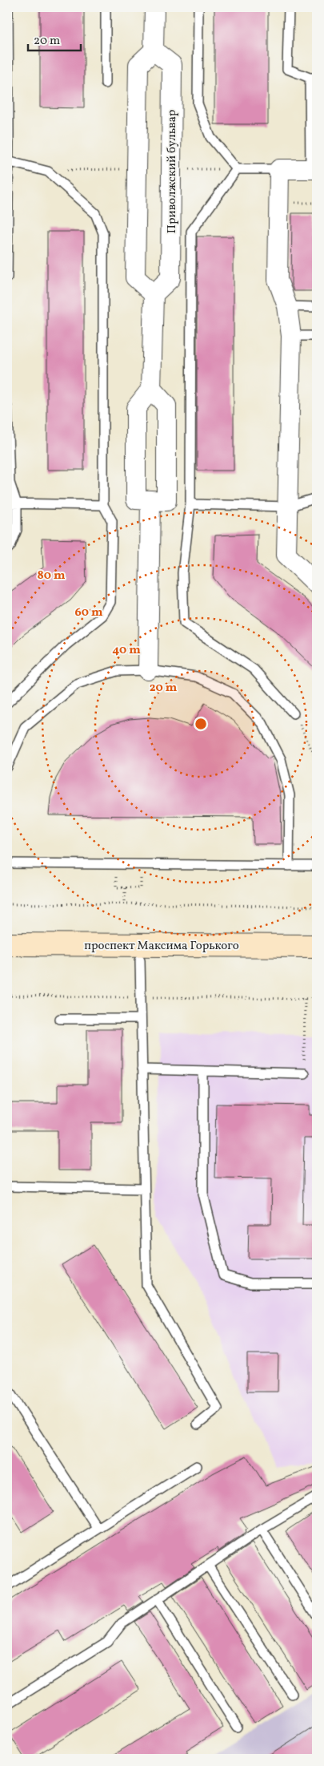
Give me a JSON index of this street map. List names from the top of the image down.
{
  "streets": {
    "main road": ["проспект Максима Горького"],
    "street": ["Приволжский бульвар"]
  },
  "scale_bar": "20 m",
  "rings": [
    "80 m",
    "60 m",
    "40 m",
    "20 m"
  ]
}
